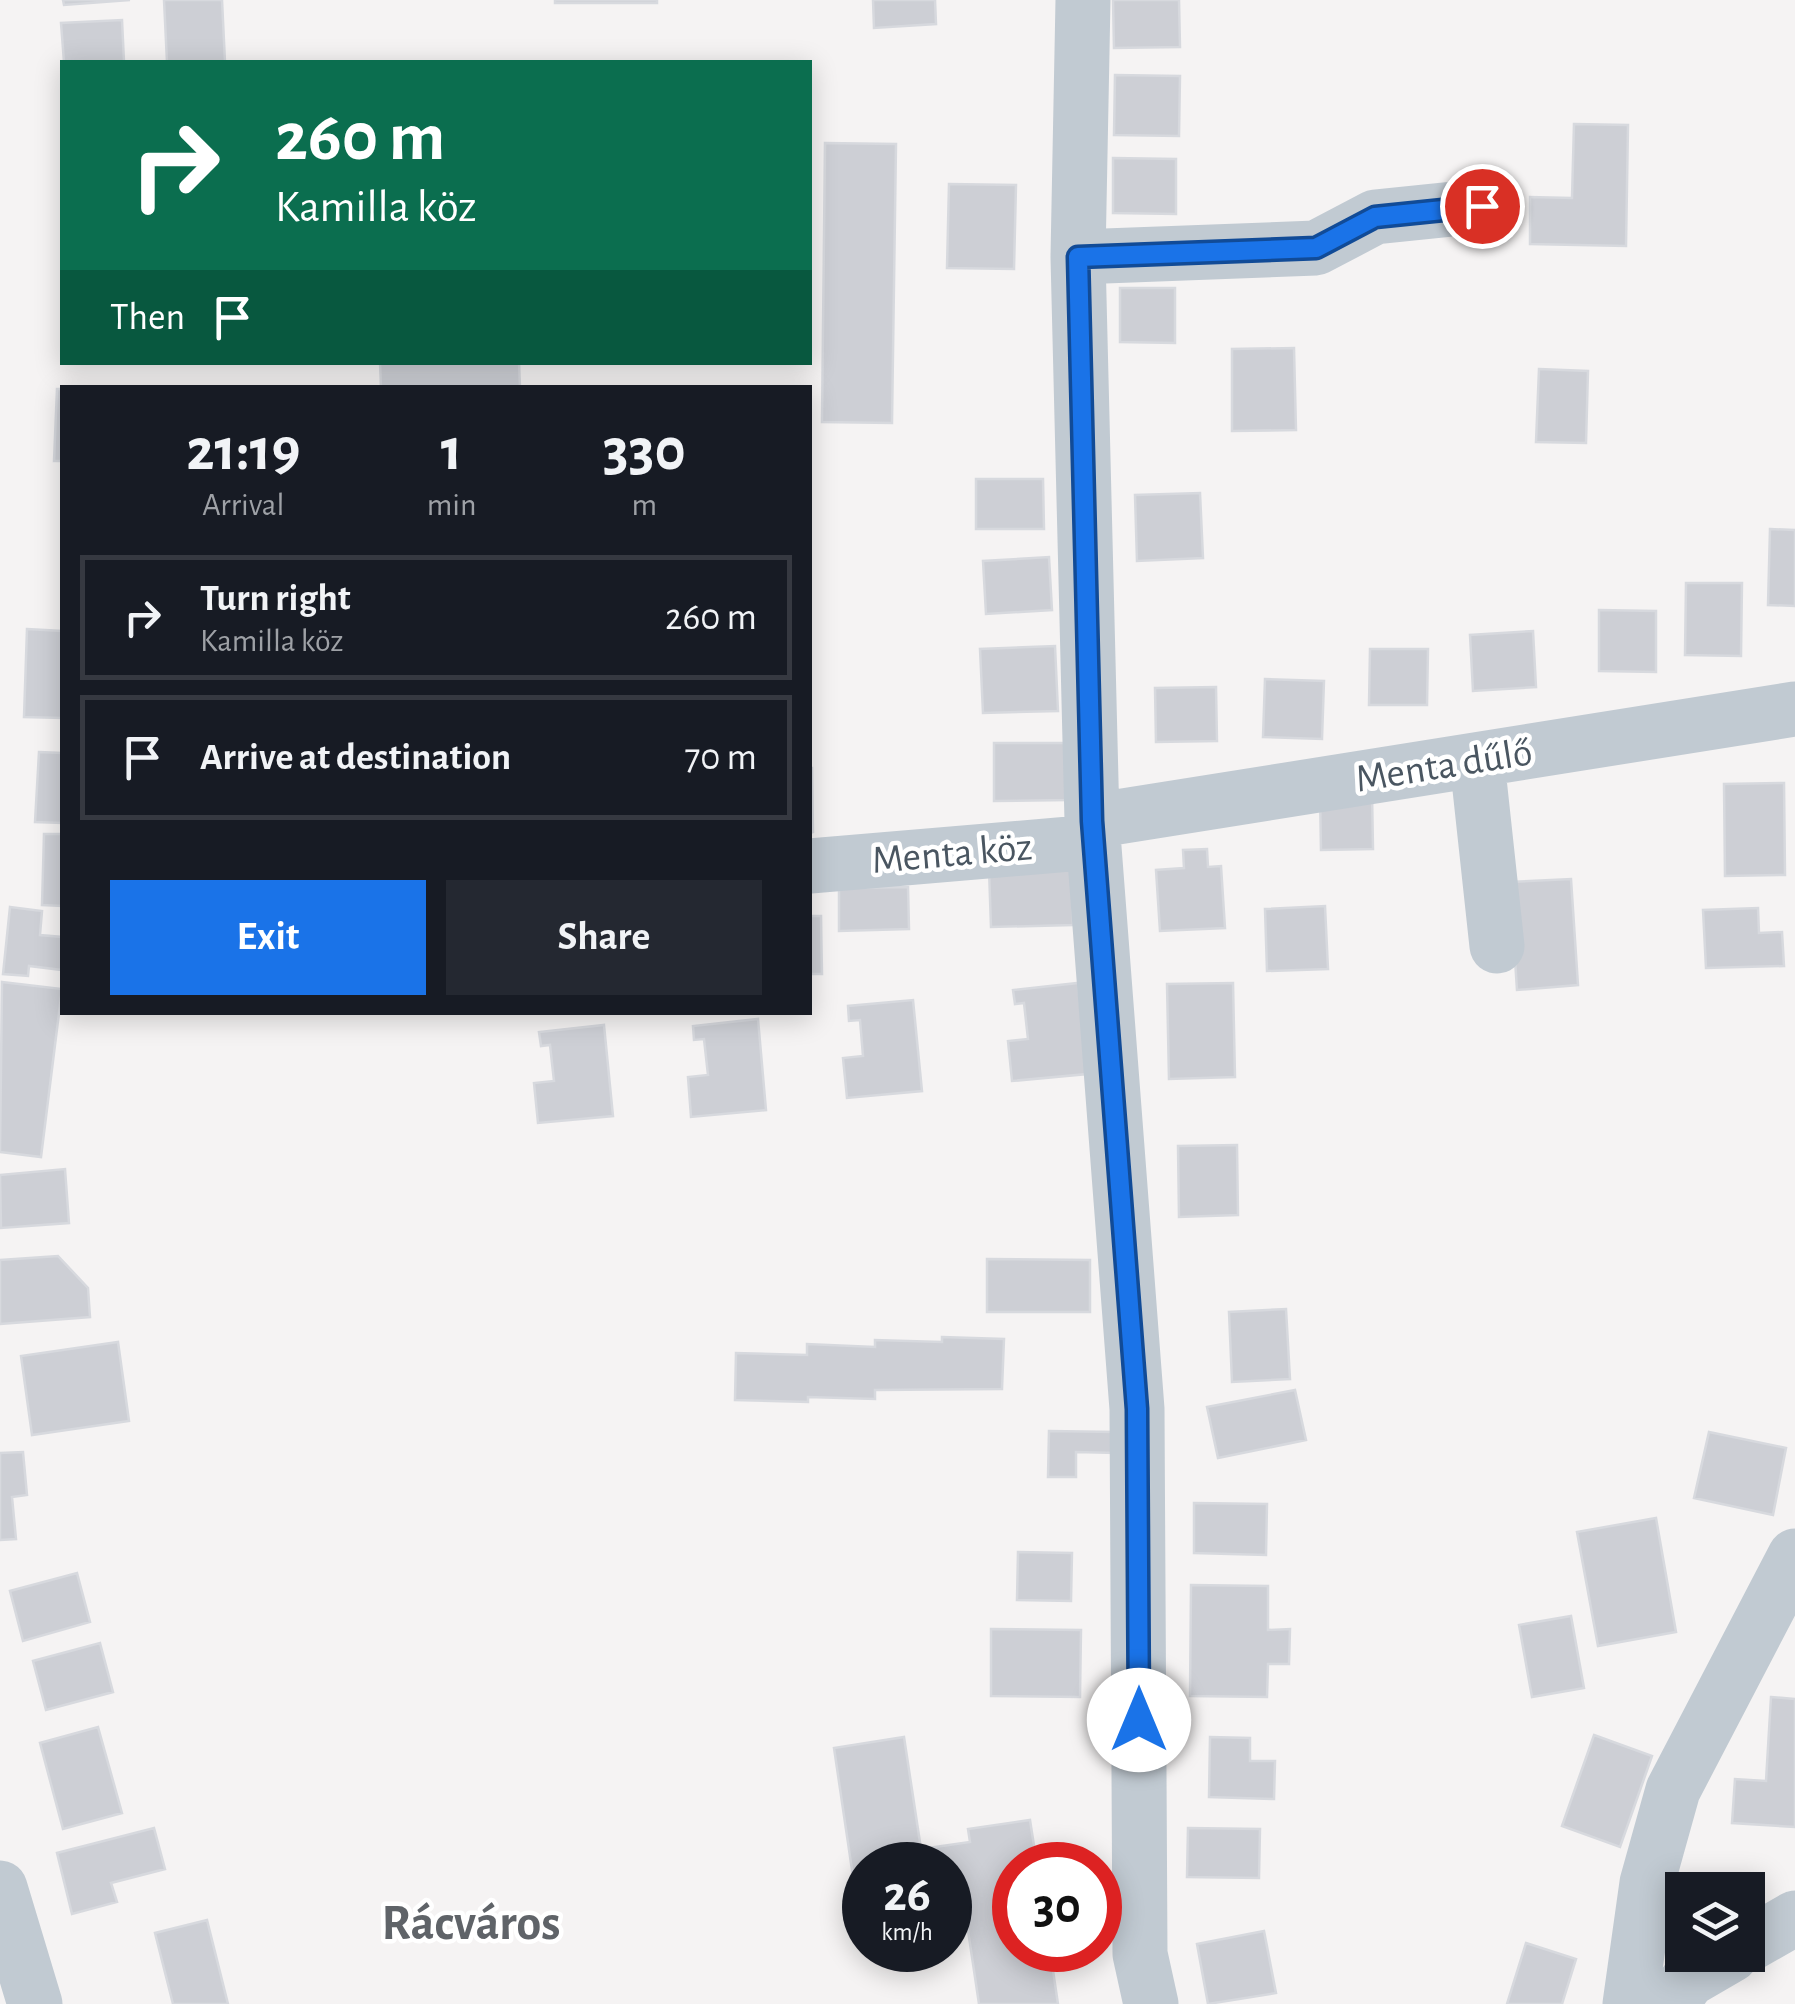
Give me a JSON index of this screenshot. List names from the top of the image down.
{
  "streets": {
    "street": ["Menta dűlő", "Menta köz"]
  },
  "crossings": [
    ["Menta dűlő", "Menta köz"]
  ],
  "districts": ["Rácváros"],
  "page": {
    "turn": ["260 m", "Kamilla köz"],
    "then": "Then",
    "eta": [
      "21:19",
      "Arrival",
      "1",
      "min",
      "330",
      "m"
    ],
    "list": [
      {
        "name": "Turn right",
        "note": "Kamilla köz",
        "value": "260 m"
      },
      {
        "name": "Arrive at destination",
        "value": "70 m"
      }
    ],
    "buttons": ["Exit", "Share"],
    "speed": "26 km/h",
    "limit": "30"
  }
}
